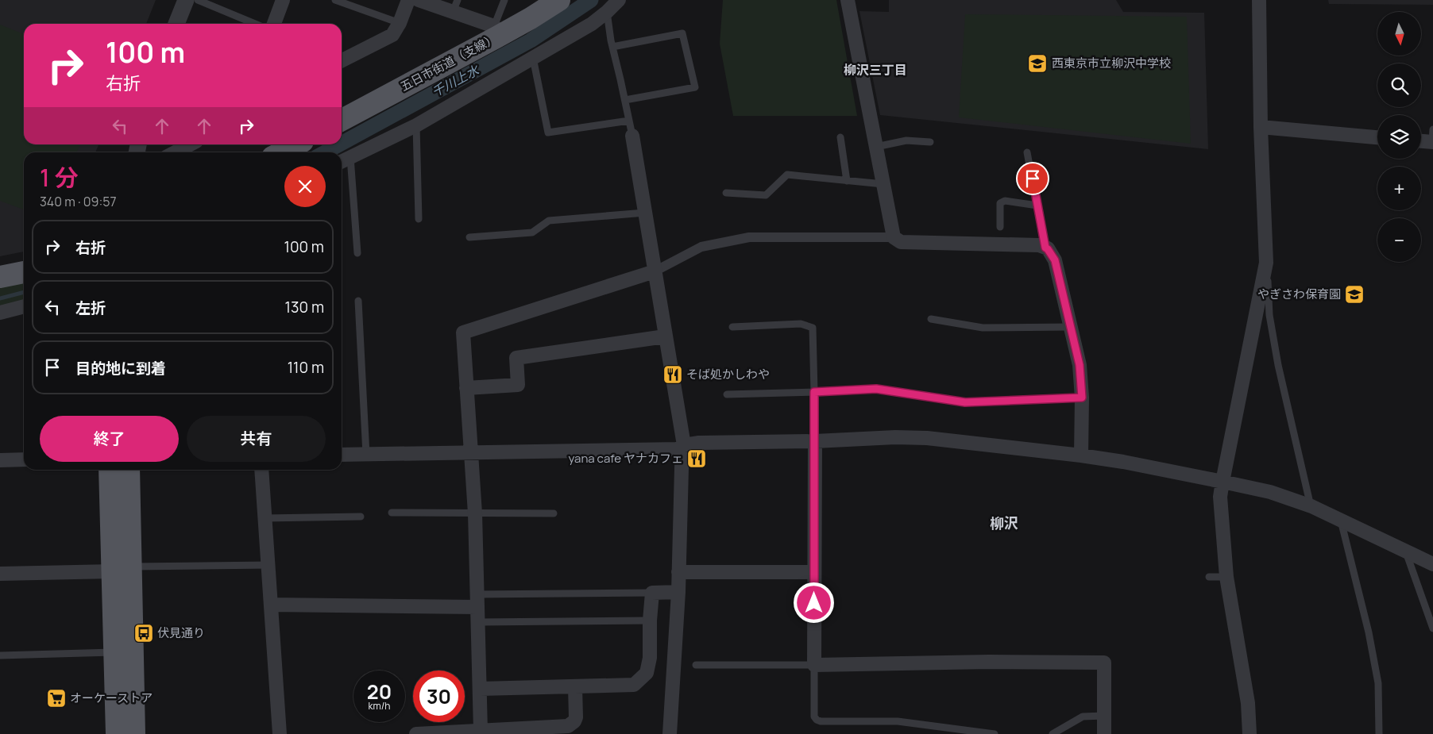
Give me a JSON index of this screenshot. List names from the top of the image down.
{
  "streets": {
    "main road": ["五日市街道（支線）"]
  },
  "districts": ["柳沢三丁目", "柳沢"],
  "water": ["千川上水"],
  "places": {
    "school or university": ["西東京市立柳沢中学校", "やぎさわ保育園"],
    "restaurant": ["そば処かしわや", "yana cafe ヤナカフェ"],
    "bus stop": ["伏見通り"],
    "supermarket": ["オーケーストア"]
  },
  "north": "bottom",
  "page": {
    "map_buttons": ["+", "−"],
    "turn": ["100 m", "右折"],
    "heading": ["1 分", "340 m · 09:57"],
    "list": [
      {
        "name": "右折",
        "value": "100 m"
      },
      {
        "name": "左折",
        "value": "130 m"
      },
      {
        "name": "目的地に到着",
        "value": "110 m"
      }
    ],
    "buttons": ["終了", "共有"],
    "speed": "20 km/h",
    "limit": "30"
  }
}
